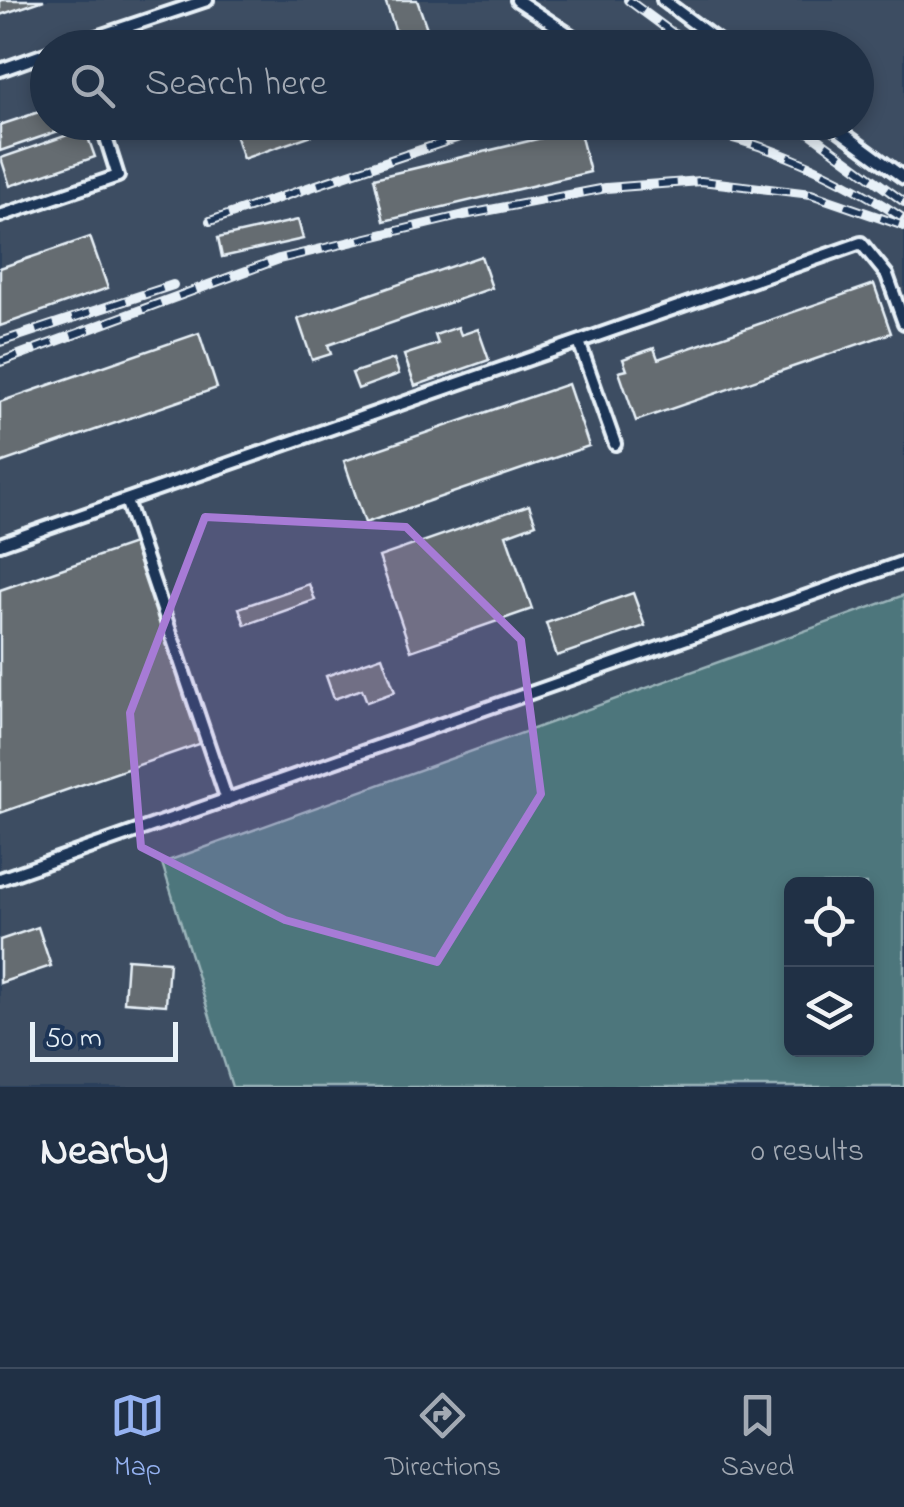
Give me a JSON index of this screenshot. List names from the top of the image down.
{
  "scale_bar": "50 m",
  "page": {
    "search": "Search here",
    "scale": "50 m",
    "heading": ["Nearby", "0 results"],
    "nav": ["Map", "Directions", "Saved"]
  }
}
